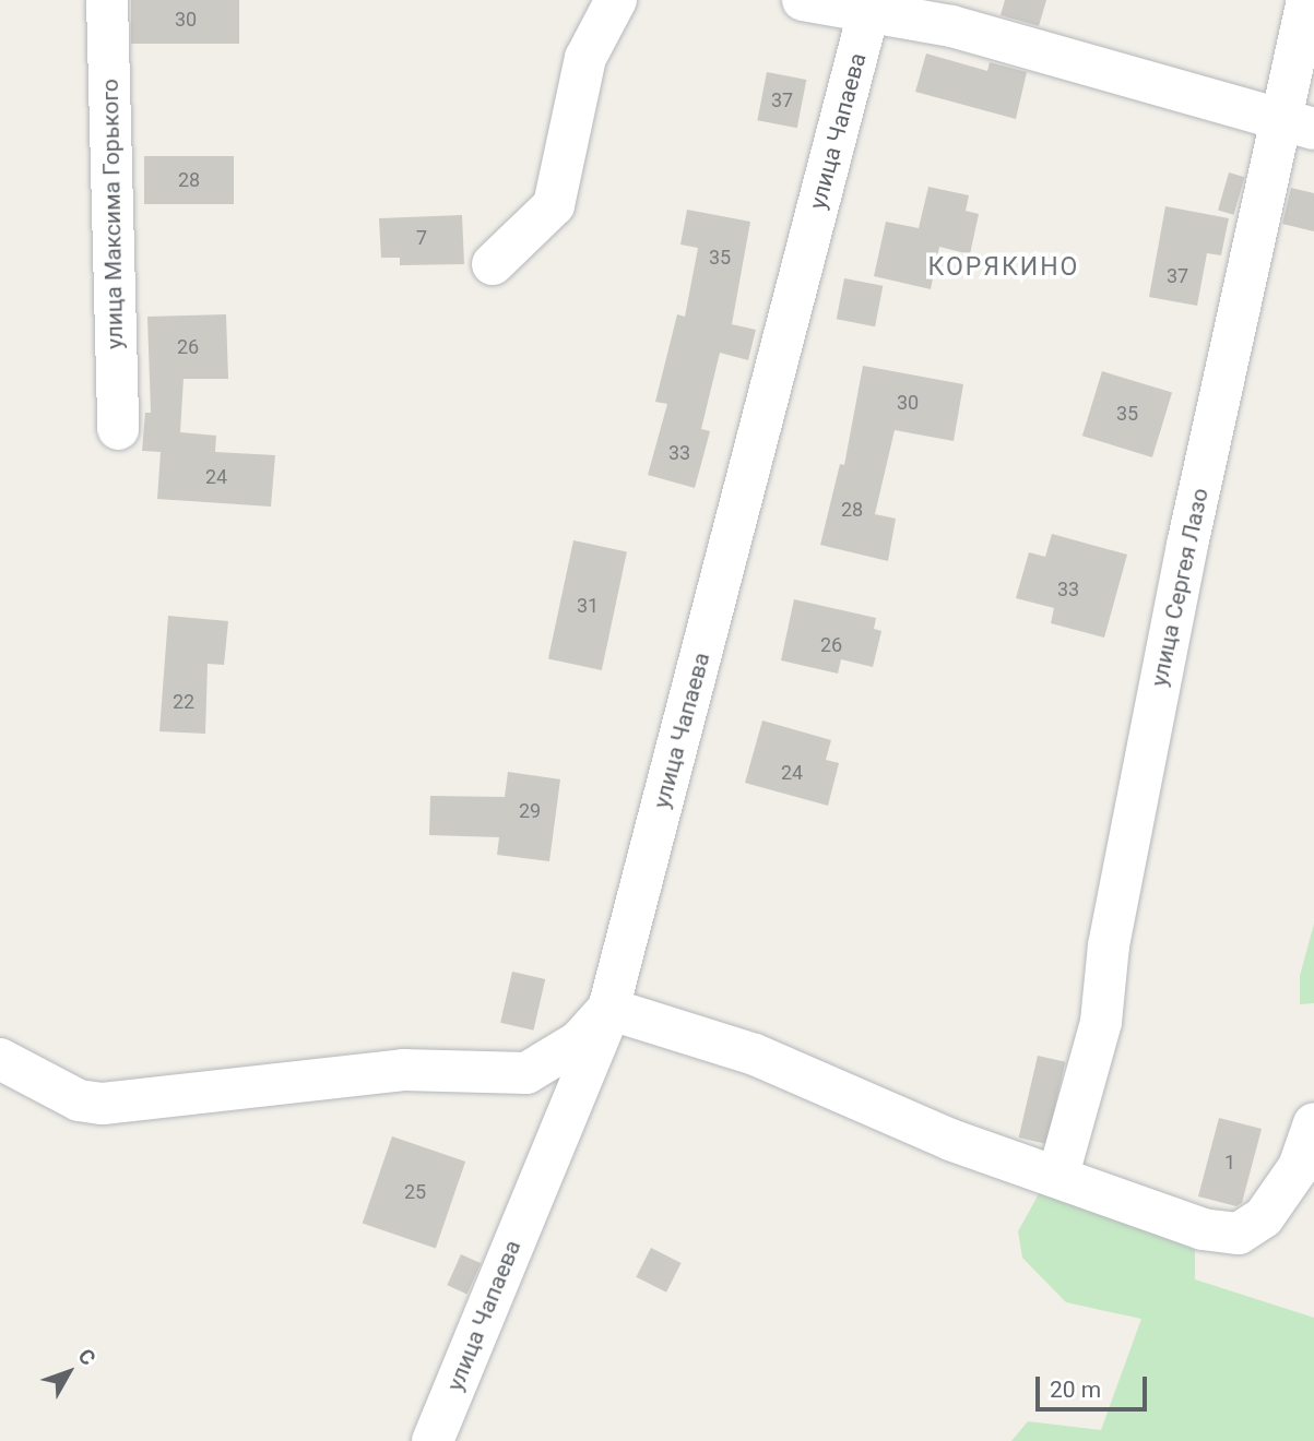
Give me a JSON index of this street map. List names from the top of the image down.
{
  "streets": {
    "street": ["улица Чапаева", "улица Максима Горького", "улица Сергея Лазо"]
  },
  "districts": ["КОРЯКИНО"],
  "house_numbers": [
    "30",
    "37",
    "28",
    "7",
    "35",
    "37",
    "26",
    "30",
    "35",
    "33",
    "24",
    "28",
    "33",
    "31",
    "26",
    "22",
    "24",
    "29",
    "1",
    "25"
  ],
  "scale_bar": "20 m",
  "north": "top right"
}
